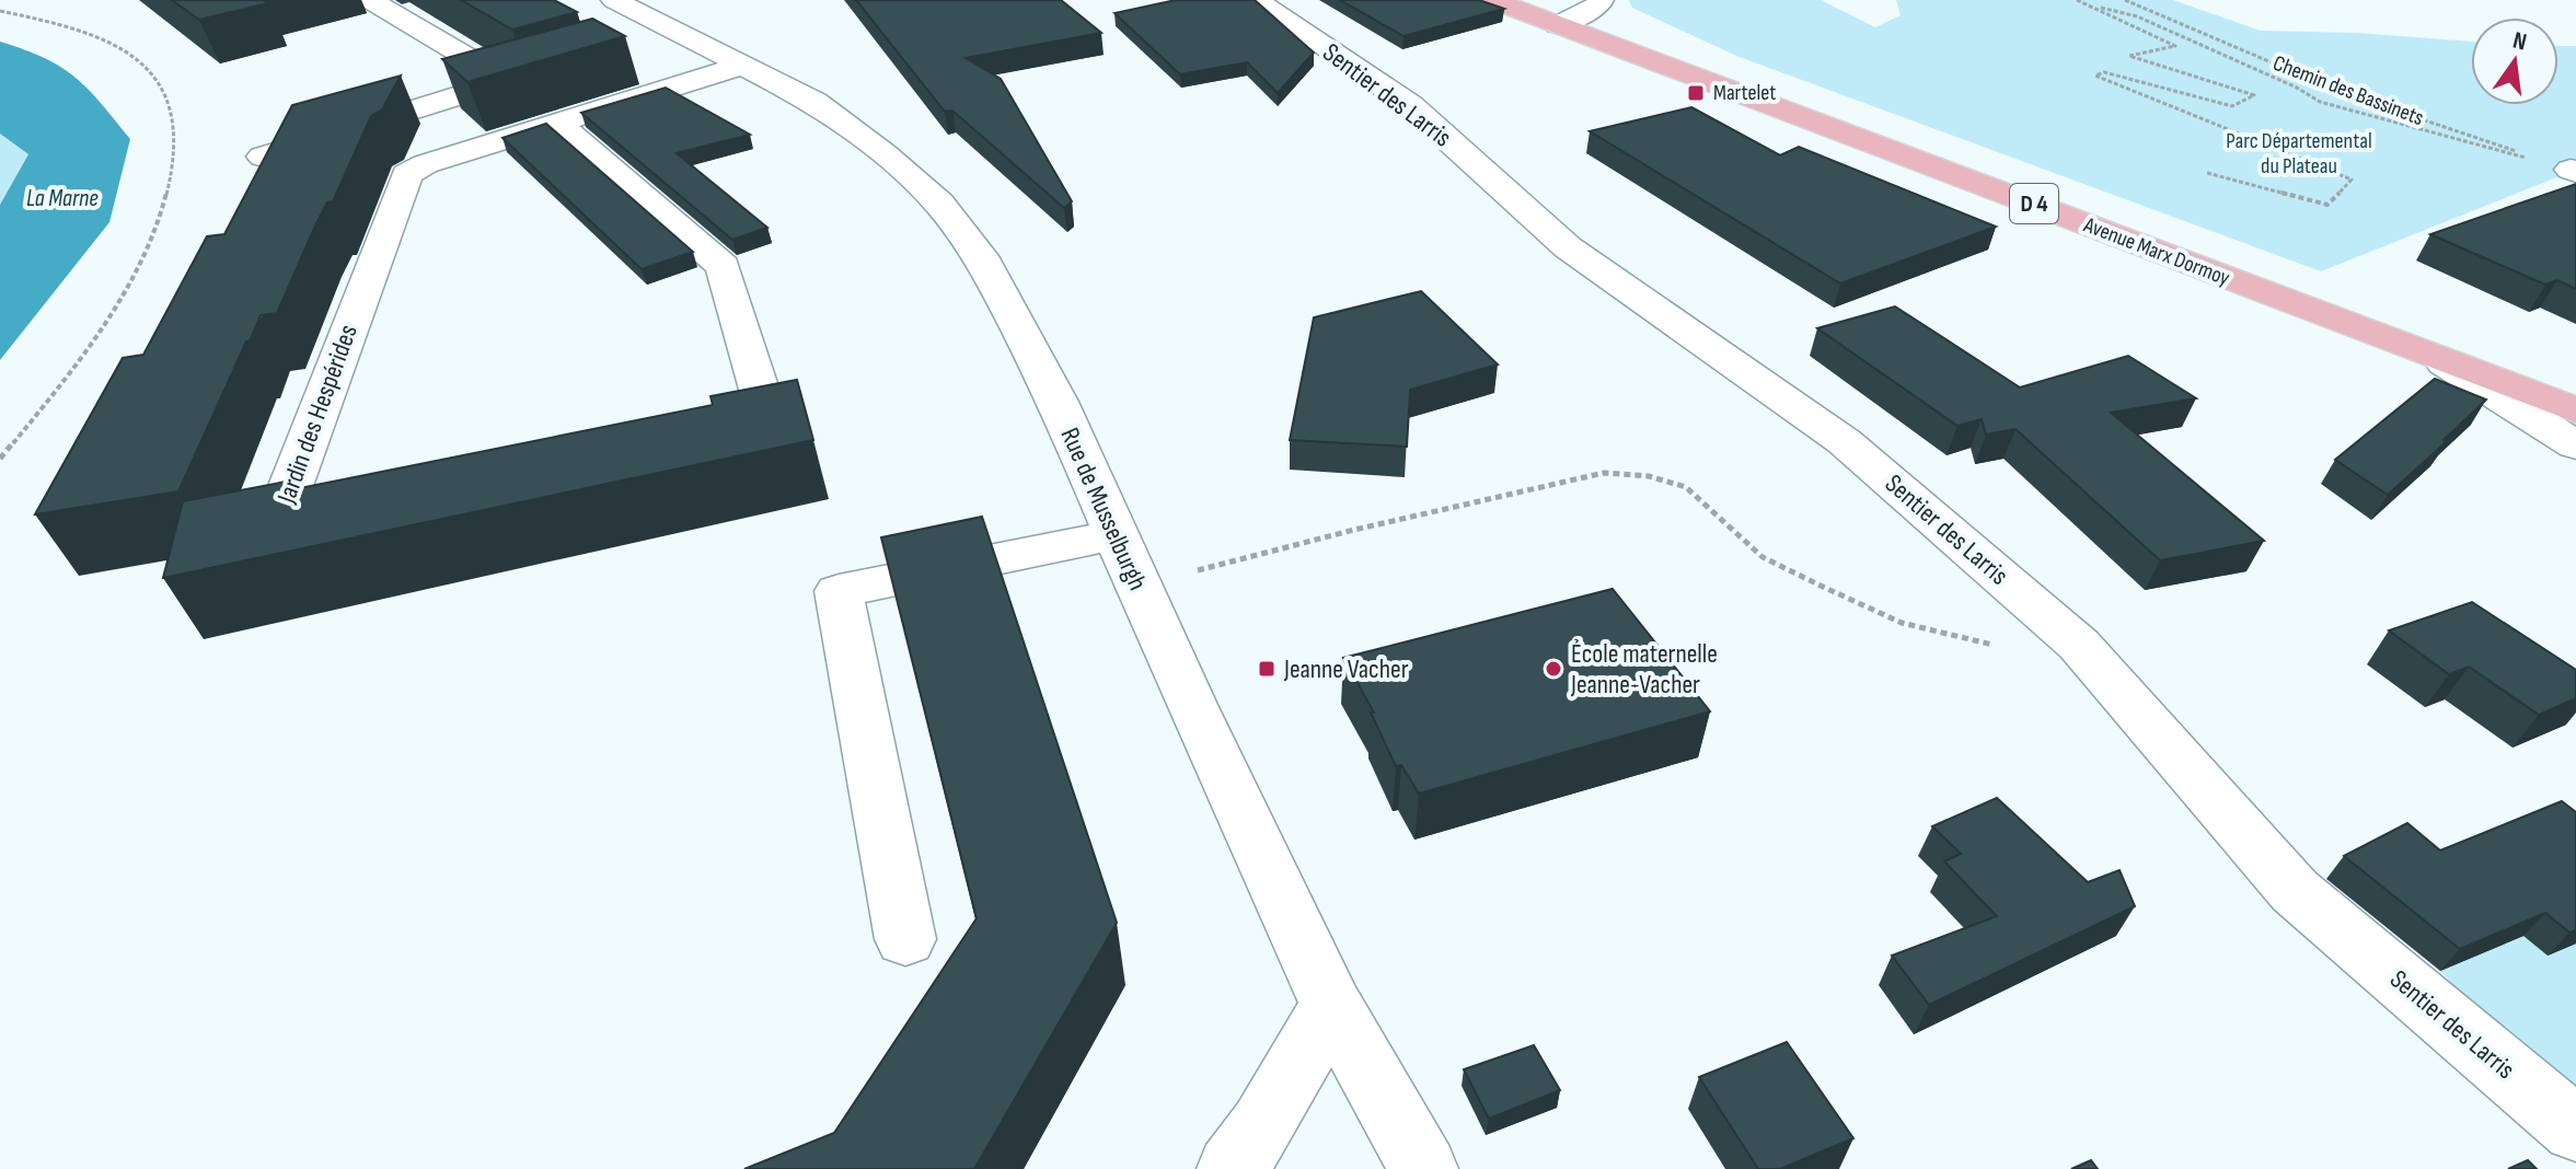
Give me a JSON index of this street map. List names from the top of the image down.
{
  "streets": {
    "main road": ["D 4", "Avenue Marx Dormoy"],
    "street": ["Sentier des Larris", "Jardin des Hespérides", "Rue de Musselburgh"],
    "path": ["Chemin des Bassinets"]
  },
  "crossings": [
    ["Jardin des Hespérides", "Rue de Musselburgh"]
  ],
  "water": ["La Marne"],
  "parks": ["Parc Départemental du Plateau"],
  "places": {
    "transit": ["Martelet", "Jeanne Vacher"],
    "other": ["École maternelle Jeanne-Vacher"]
  },
  "north": "top"
}
